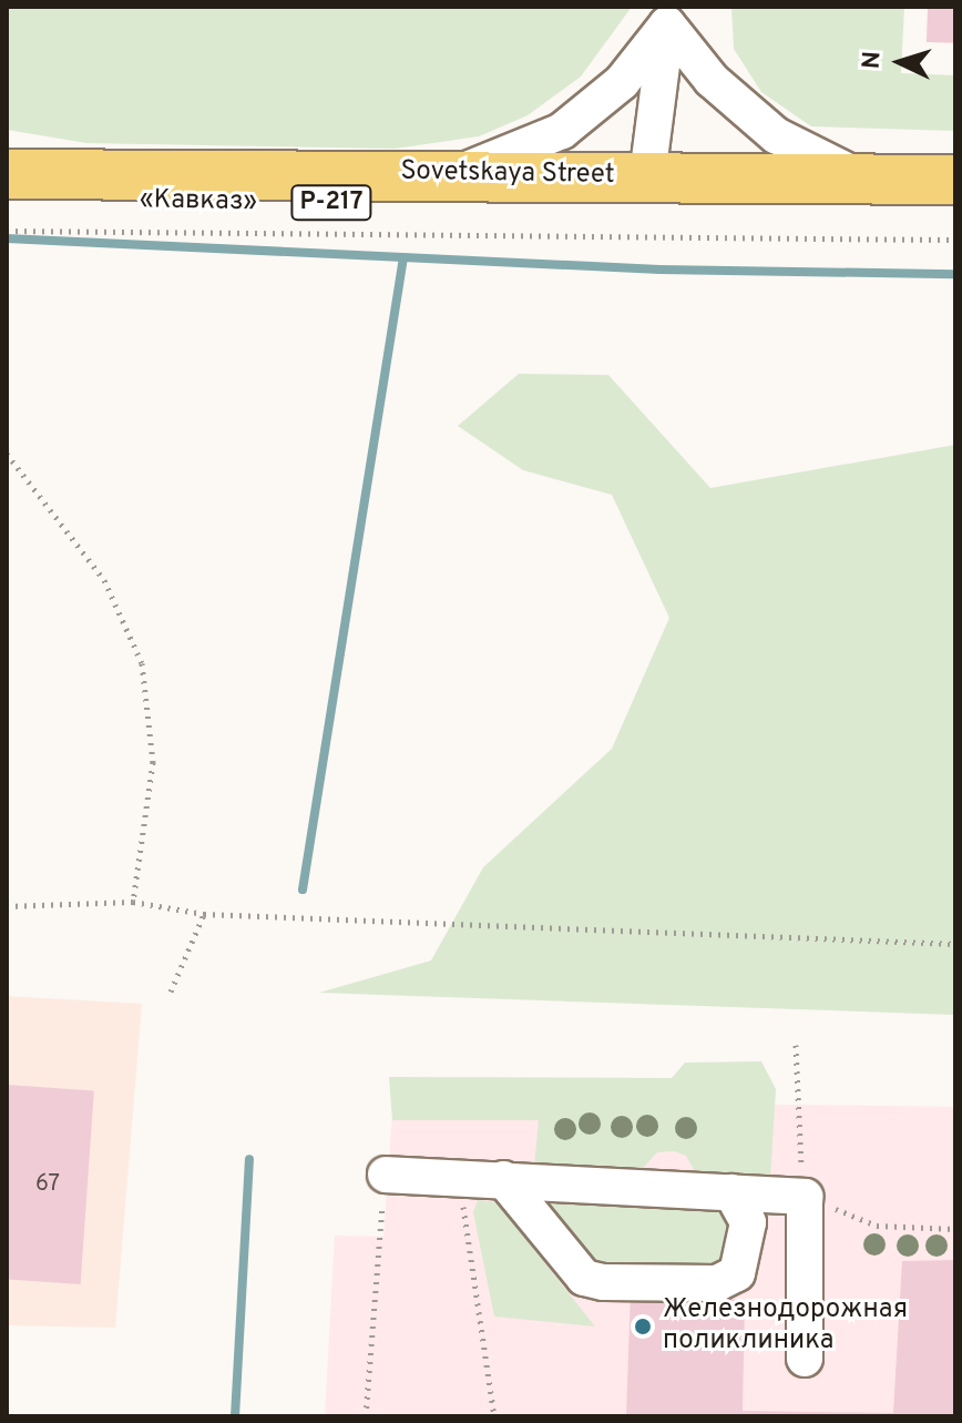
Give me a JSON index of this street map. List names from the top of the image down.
{
  "streets": {
    "highway": ["Sovetskaya Street", "«Кавказ»", "Р-217"]
  },
  "crossings": [
    ["Sovetskaya Street", "«Кавказ»"]
  ],
  "places": ["Железнодорожная поликлиника"],
  "house_numbers": ["67"],
  "north": "left"
}
